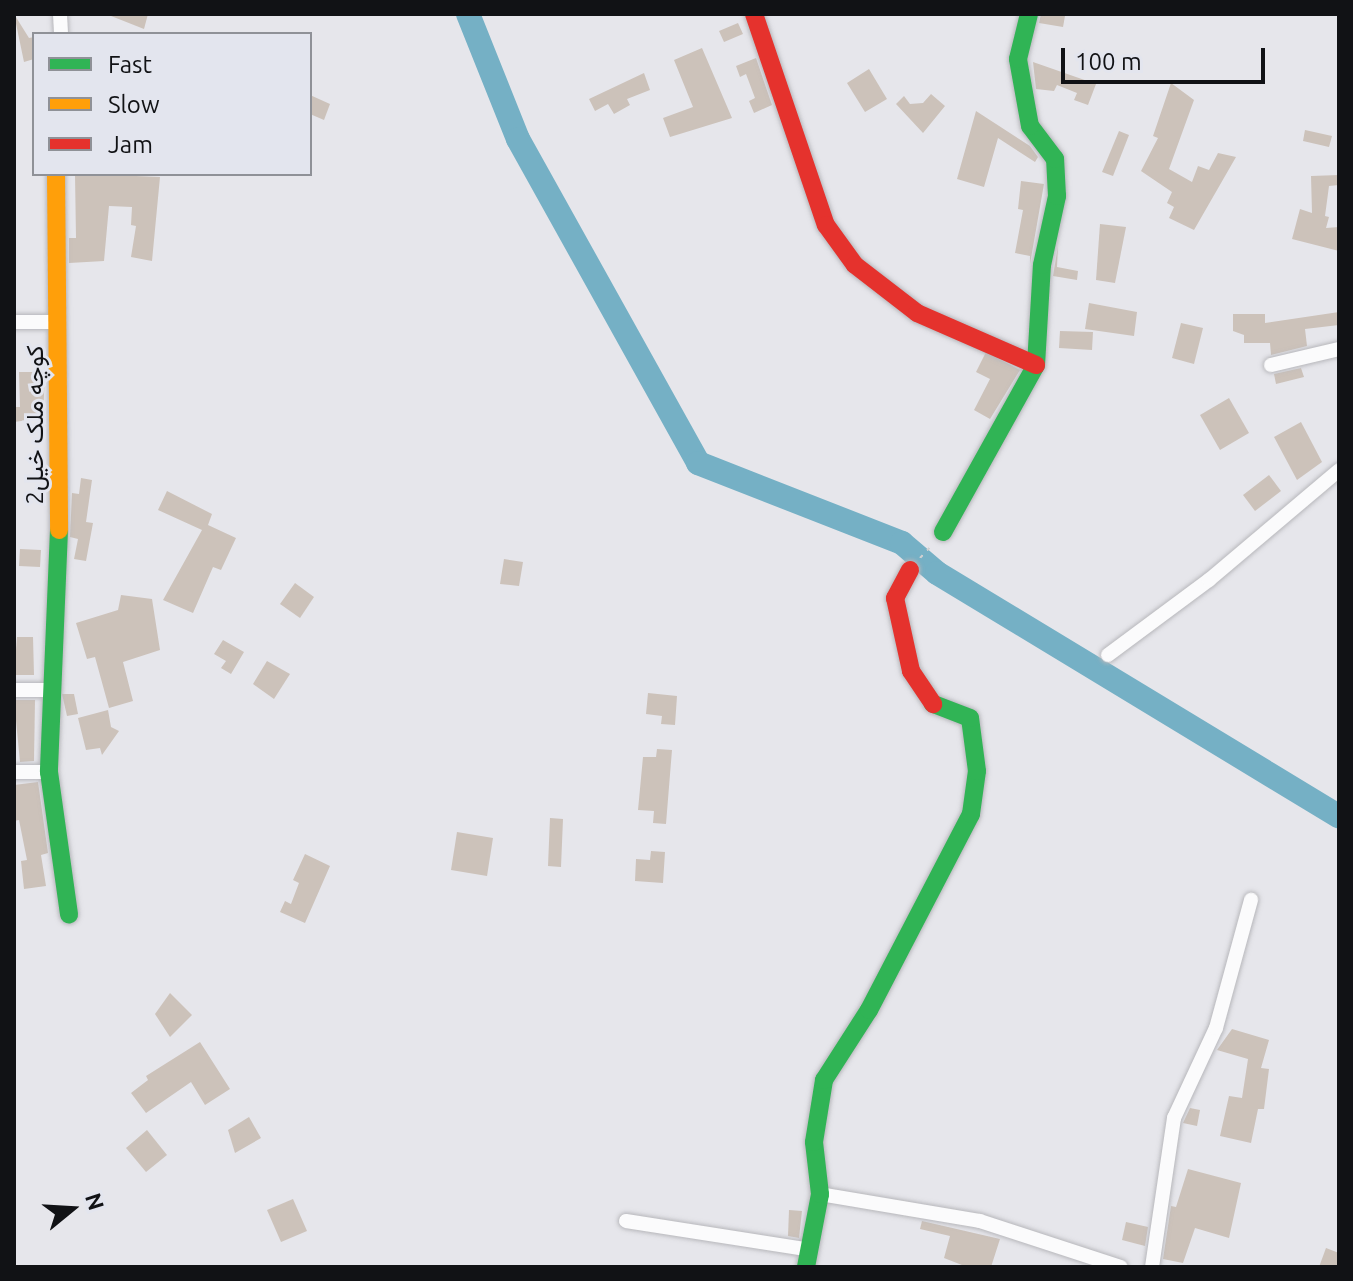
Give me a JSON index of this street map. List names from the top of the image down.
{
  "streets": {
    "street": ["کوچه ملک خیل2"]
  },
  "legend": ["Fast", "Slow", "Jam"],
  "scale_bar": "100 m",
  "north": "right"
}
